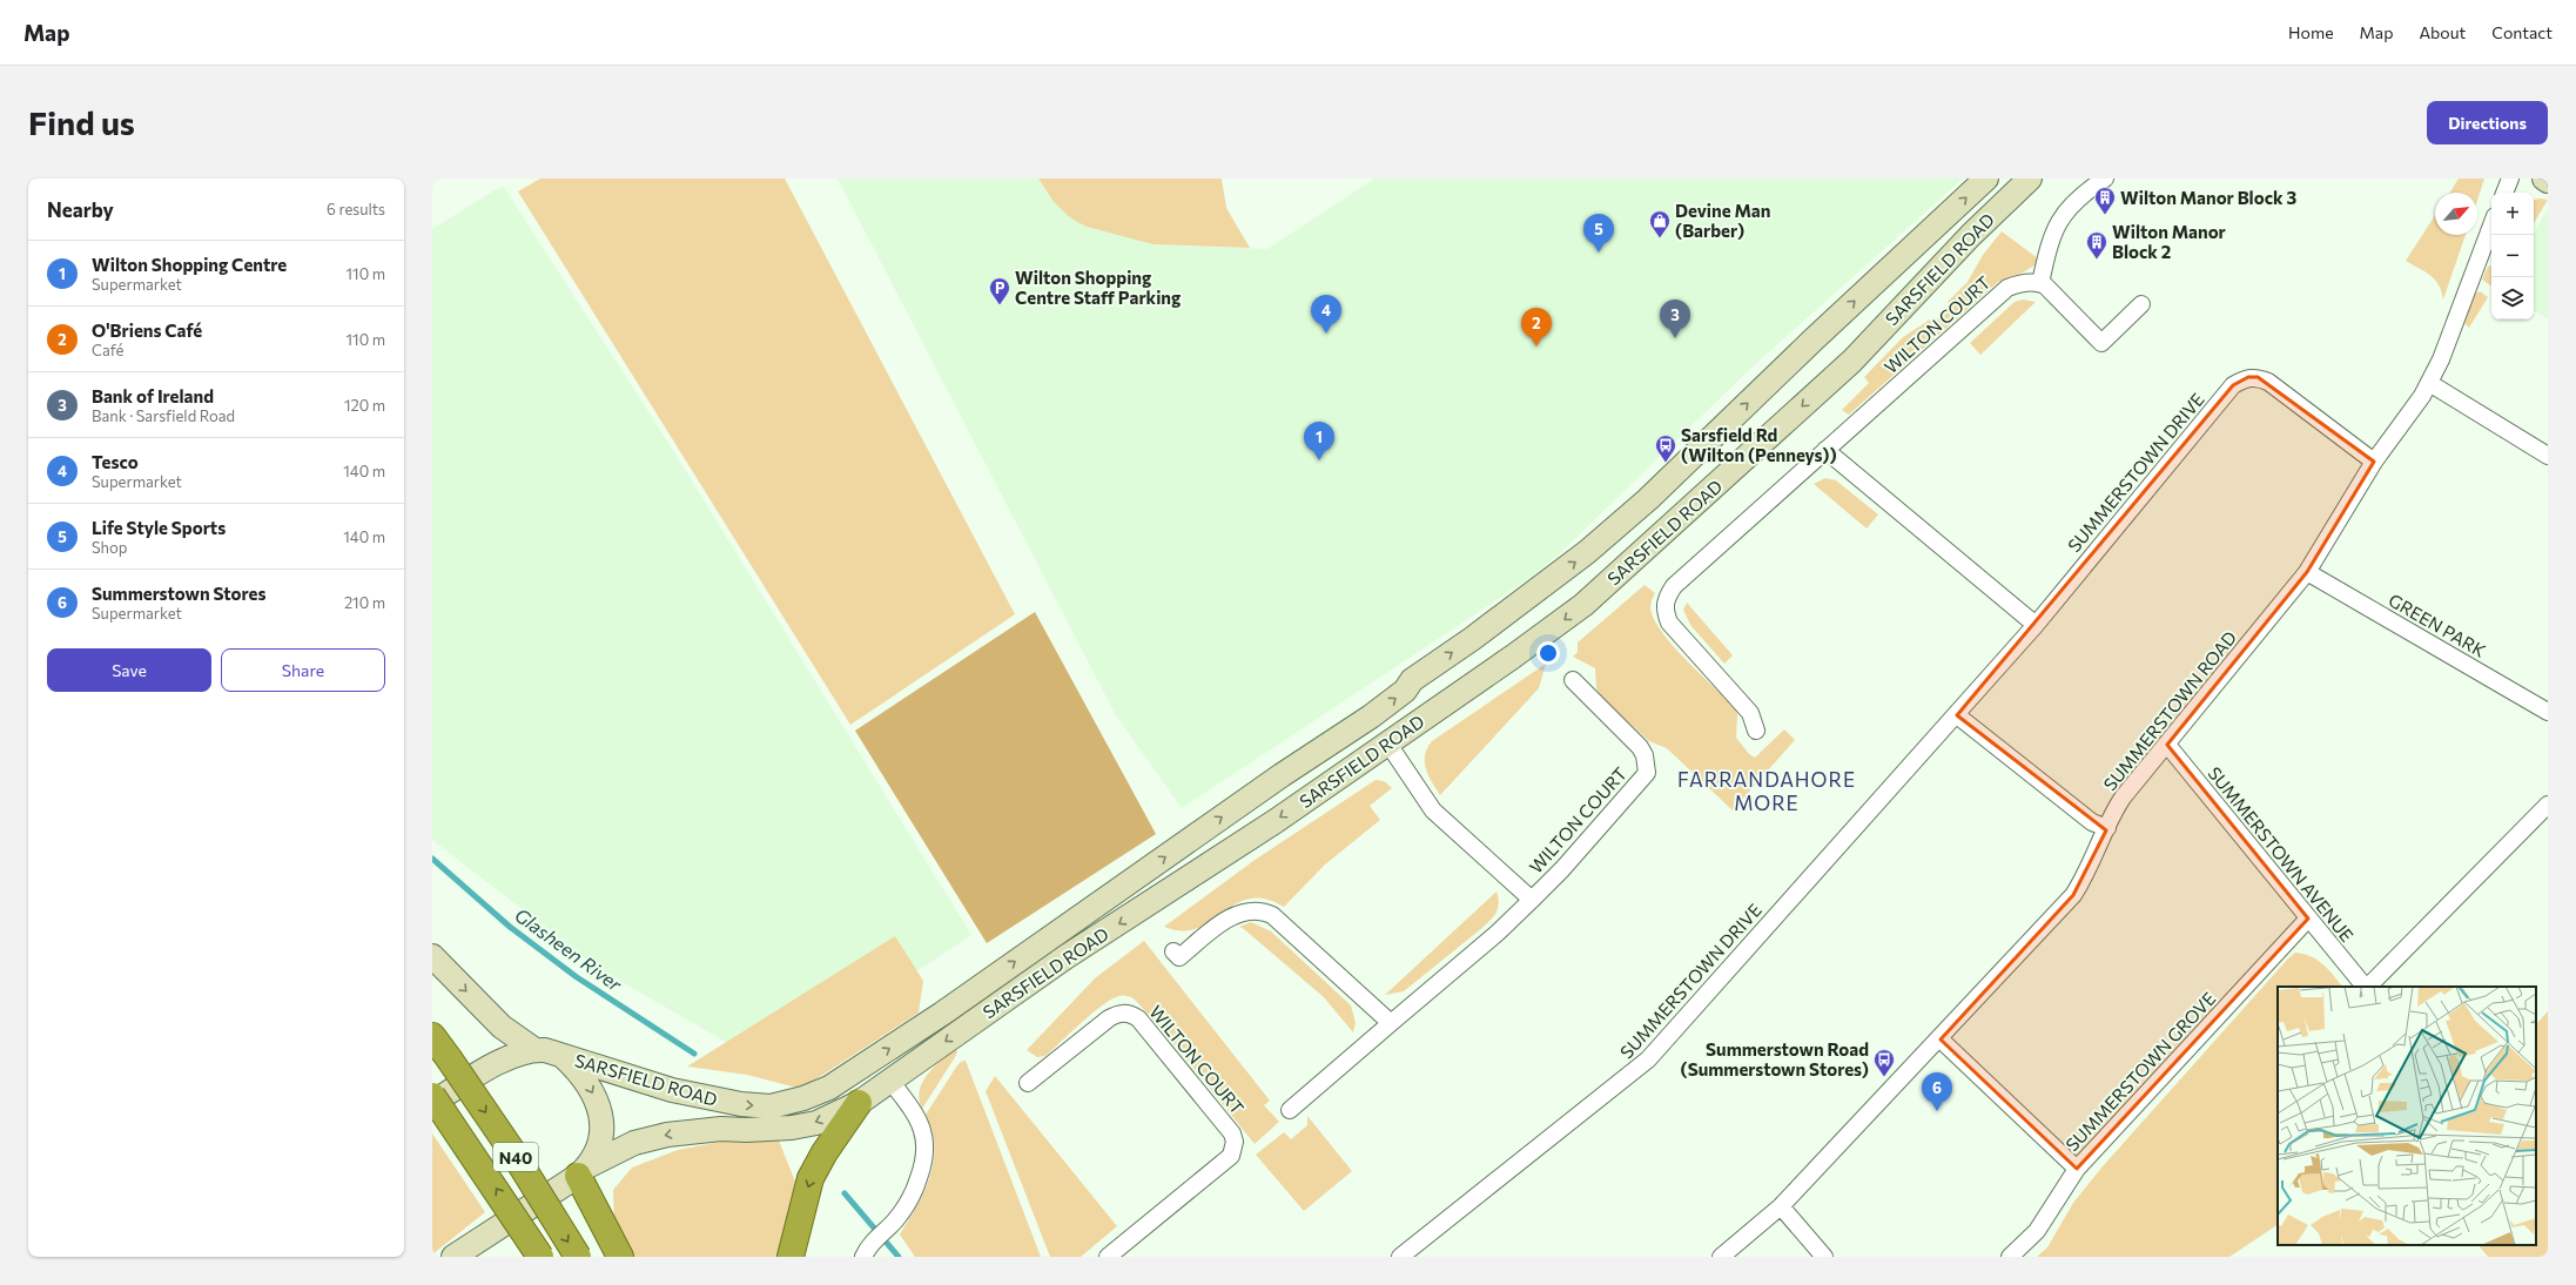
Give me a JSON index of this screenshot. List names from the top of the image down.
{
  "streets": {
    "highway": ["N40"],
    "main road": ["SARSFIELD ROAD"],
    "street": [
      "WILTON COURT",
      "SUMMERSTOWN DRIVE",
      "GREEN PARK",
      "SUMMERSTOWN ROAD",
      "SUMMERSTOWN AVENUE",
      "SUMMERSTOWN GROVE"
    ]
  },
  "crossings": [
    ["SARSFIELD ROAD", "WILTON COURT"],
    ["SUMMERSTOWN DRIVE", "SUMMERSTOWN ROAD"],
    ["GREEN PARK", "SUMMERSTOWN ROAD"],
    ["SUMMERSTOWN ROAD", "SUMMERSTOWN AVENUE"],
    ["SUMMERSTOWN AVENUE", "SUMMERSTOWN GROVE"]
  ],
  "districts": ["FARRANDAHORE MORE"],
  "water": ["Glasheen River"],
  "places": {
    "building": ["Wilton Manor Block 3", "Wilton Manor Block 2"],
    "shop": ["Devine Man (Barber)"],
    "parking": ["Wilton Shopping Centre Staff Parking"],
    "bus stop": ["Sarsfield Rd (Wilton (Penneys))", "Summerstown Road (Summerstown Stores)"]
  },
  "north": "top right",
  "page": {
    "header": "Map",
    "nav": [
      "Home",
      "Map",
      "About",
      "Contact"
    ],
    "buttons": [
      "Directions",
      ["Save", "Share"]
    ],
    "title": "Find us",
    "heading": ["Nearby", "6 results"],
    "map_buttons": ["+", "−"],
    "pins": [
      "5",
      "4",
      "3",
      "2",
      "1",
      "6"
    ],
    "list": [
      {
        "mark": "1",
        "name": "Wilton Shopping Centre",
        "note": "Supermarket",
        "value": "110 m"
      },
      {
        "mark": "2",
        "name": "O'Briens Café",
        "note": "Café",
        "value": "110 m"
      },
      {
        "mark": "3",
        "name": "Bank of Ireland",
        "note": "Bank · Sarsfield Road",
        "value": "120 m"
      },
      {
        "mark": "4",
        "name": "Tesco",
        "note": "Supermarket",
        "value": "140 m"
      },
      {
        "mark": "5",
        "name": "Life Style Sports",
        "note": "Shop",
        "value": "140 m"
      },
      {
        "mark": "6",
        "name": "Summerstown Stores",
        "note": "Supermarket",
        "value": "210 m"
      }
    ]
  }
}
